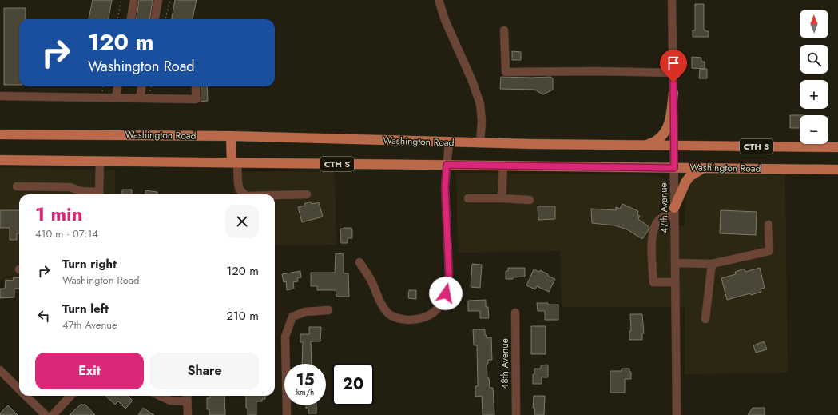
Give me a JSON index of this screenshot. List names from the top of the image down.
{
  "streets": {
    "main road": ["Washington Road", "CTH S"],
    "street": ["47th Avenue", "48th Avenue"]
  },
  "crossings": [
    ["Washington Road", "47th Avenue"]
  ],
  "north": "top",
  "page": {
    "map_buttons": ["+", "−"],
    "turn": ["120 m", "Washington Road"],
    "heading": ["1 min", "410 m · 07:14"],
    "list": [
      {
        "name": "Turn right",
        "note": "Washington Road",
        "value": "120 m"
      },
      {
        "name": "Turn left",
        "note": "47th Avenue",
        "value": "210 m"
      }
    ],
    "buttons": ["Exit", "Share"],
    "speed": "15 km/h",
    "limit": "20"
  }
}
